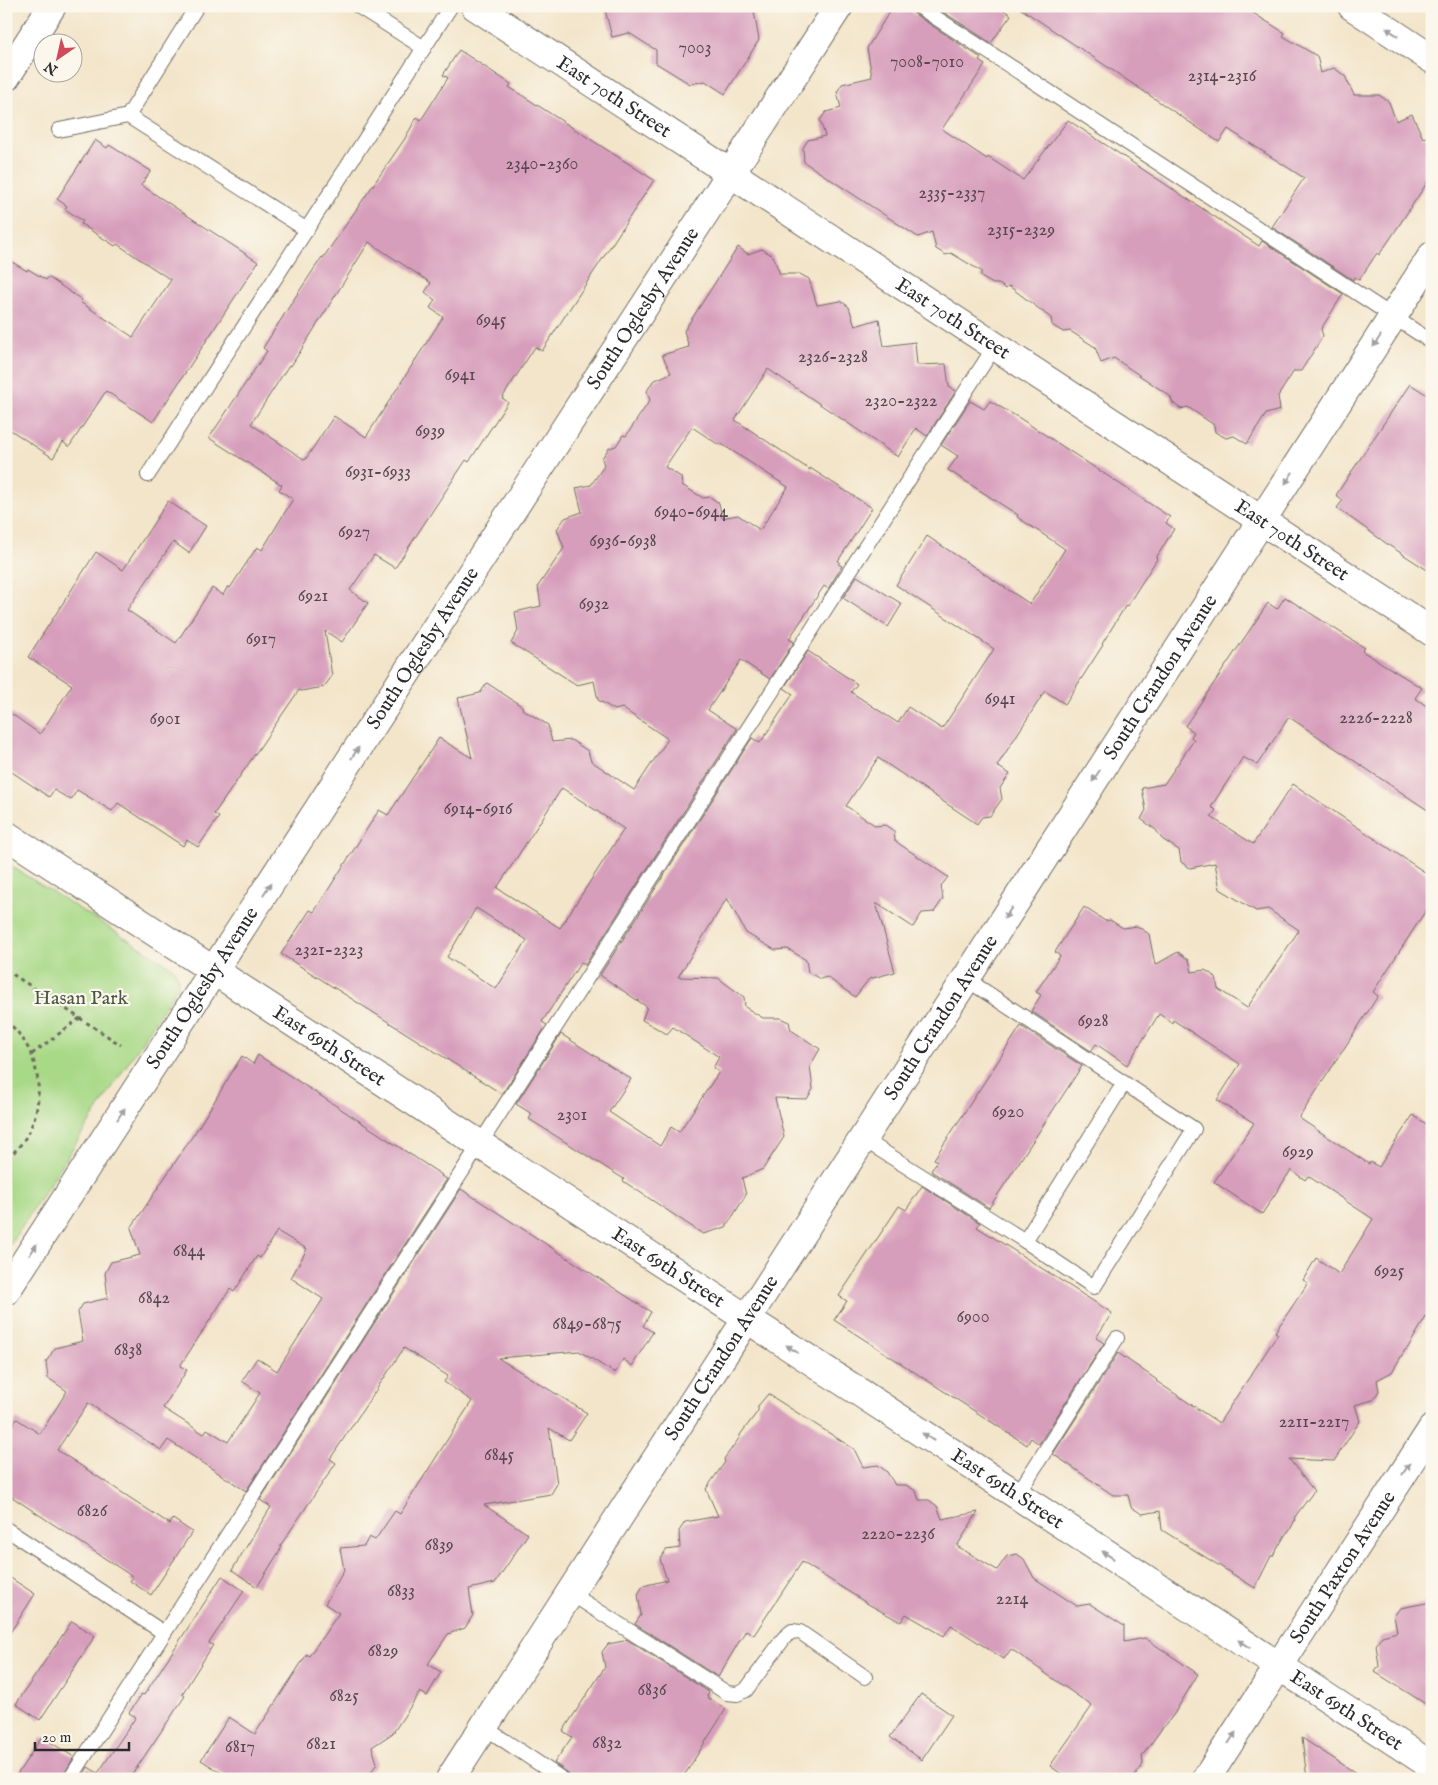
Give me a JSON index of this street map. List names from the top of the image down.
{
  "streets": {
    "street": [
      "East 70th Street",
      "South Oglesby Avenue",
      "South Crandon Avenue",
      "East 69th Street",
      "South Paxton Avenue"
    ]
  },
  "crossings": [
    ["East 70th Street", "South Oglesby Avenue"],
    ["East 70th Street", "South Crandon Avenue"],
    ["South Oglesby Avenue", "East 69th Street"],
    ["South Crandon Avenue", "East 69th Street"],
    ["East 69th Street", "South Paxton Avenue"]
  ],
  "one_way": [
    "South Oglesby Avenue",
    "South Crandon Avenue",
    "East 69th Street",
    "South Paxton Avenue"
  ],
  "parks": ["Hasan Park"],
  "house_numbers": [
    "7003",
    "7008-7010",
    "2314-2316",
    "2340-2360",
    "2335-2337",
    "2315-2329",
    "6945",
    "2326-2328",
    "6941",
    "2320-2322",
    "6939",
    "6931-6933",
    "6940-6944",
    "6927",
    "6936-6938",
    "6921",
    "6932",
    "6917",
    "6941",
    "2226-2228",
    "6901",
    "6914-6916",
    "2321-2323",
    "6928",
    "6920",
    "2301",
    "6929",
    "6844",
    "6925",
    "6842",
    "6900",
    "6849-6875",
    "6838",
    "2211-2217",
    "6845",
    "6826",
    "2220-2236",
    "6839",
    "6833",
    "2214",
    "6829",
    "6836",
    "6825",
    "6832",
    "6821",
    "6817"
  ],
  "scale_bar": "20 m",
  "north": "bottom left"
}
